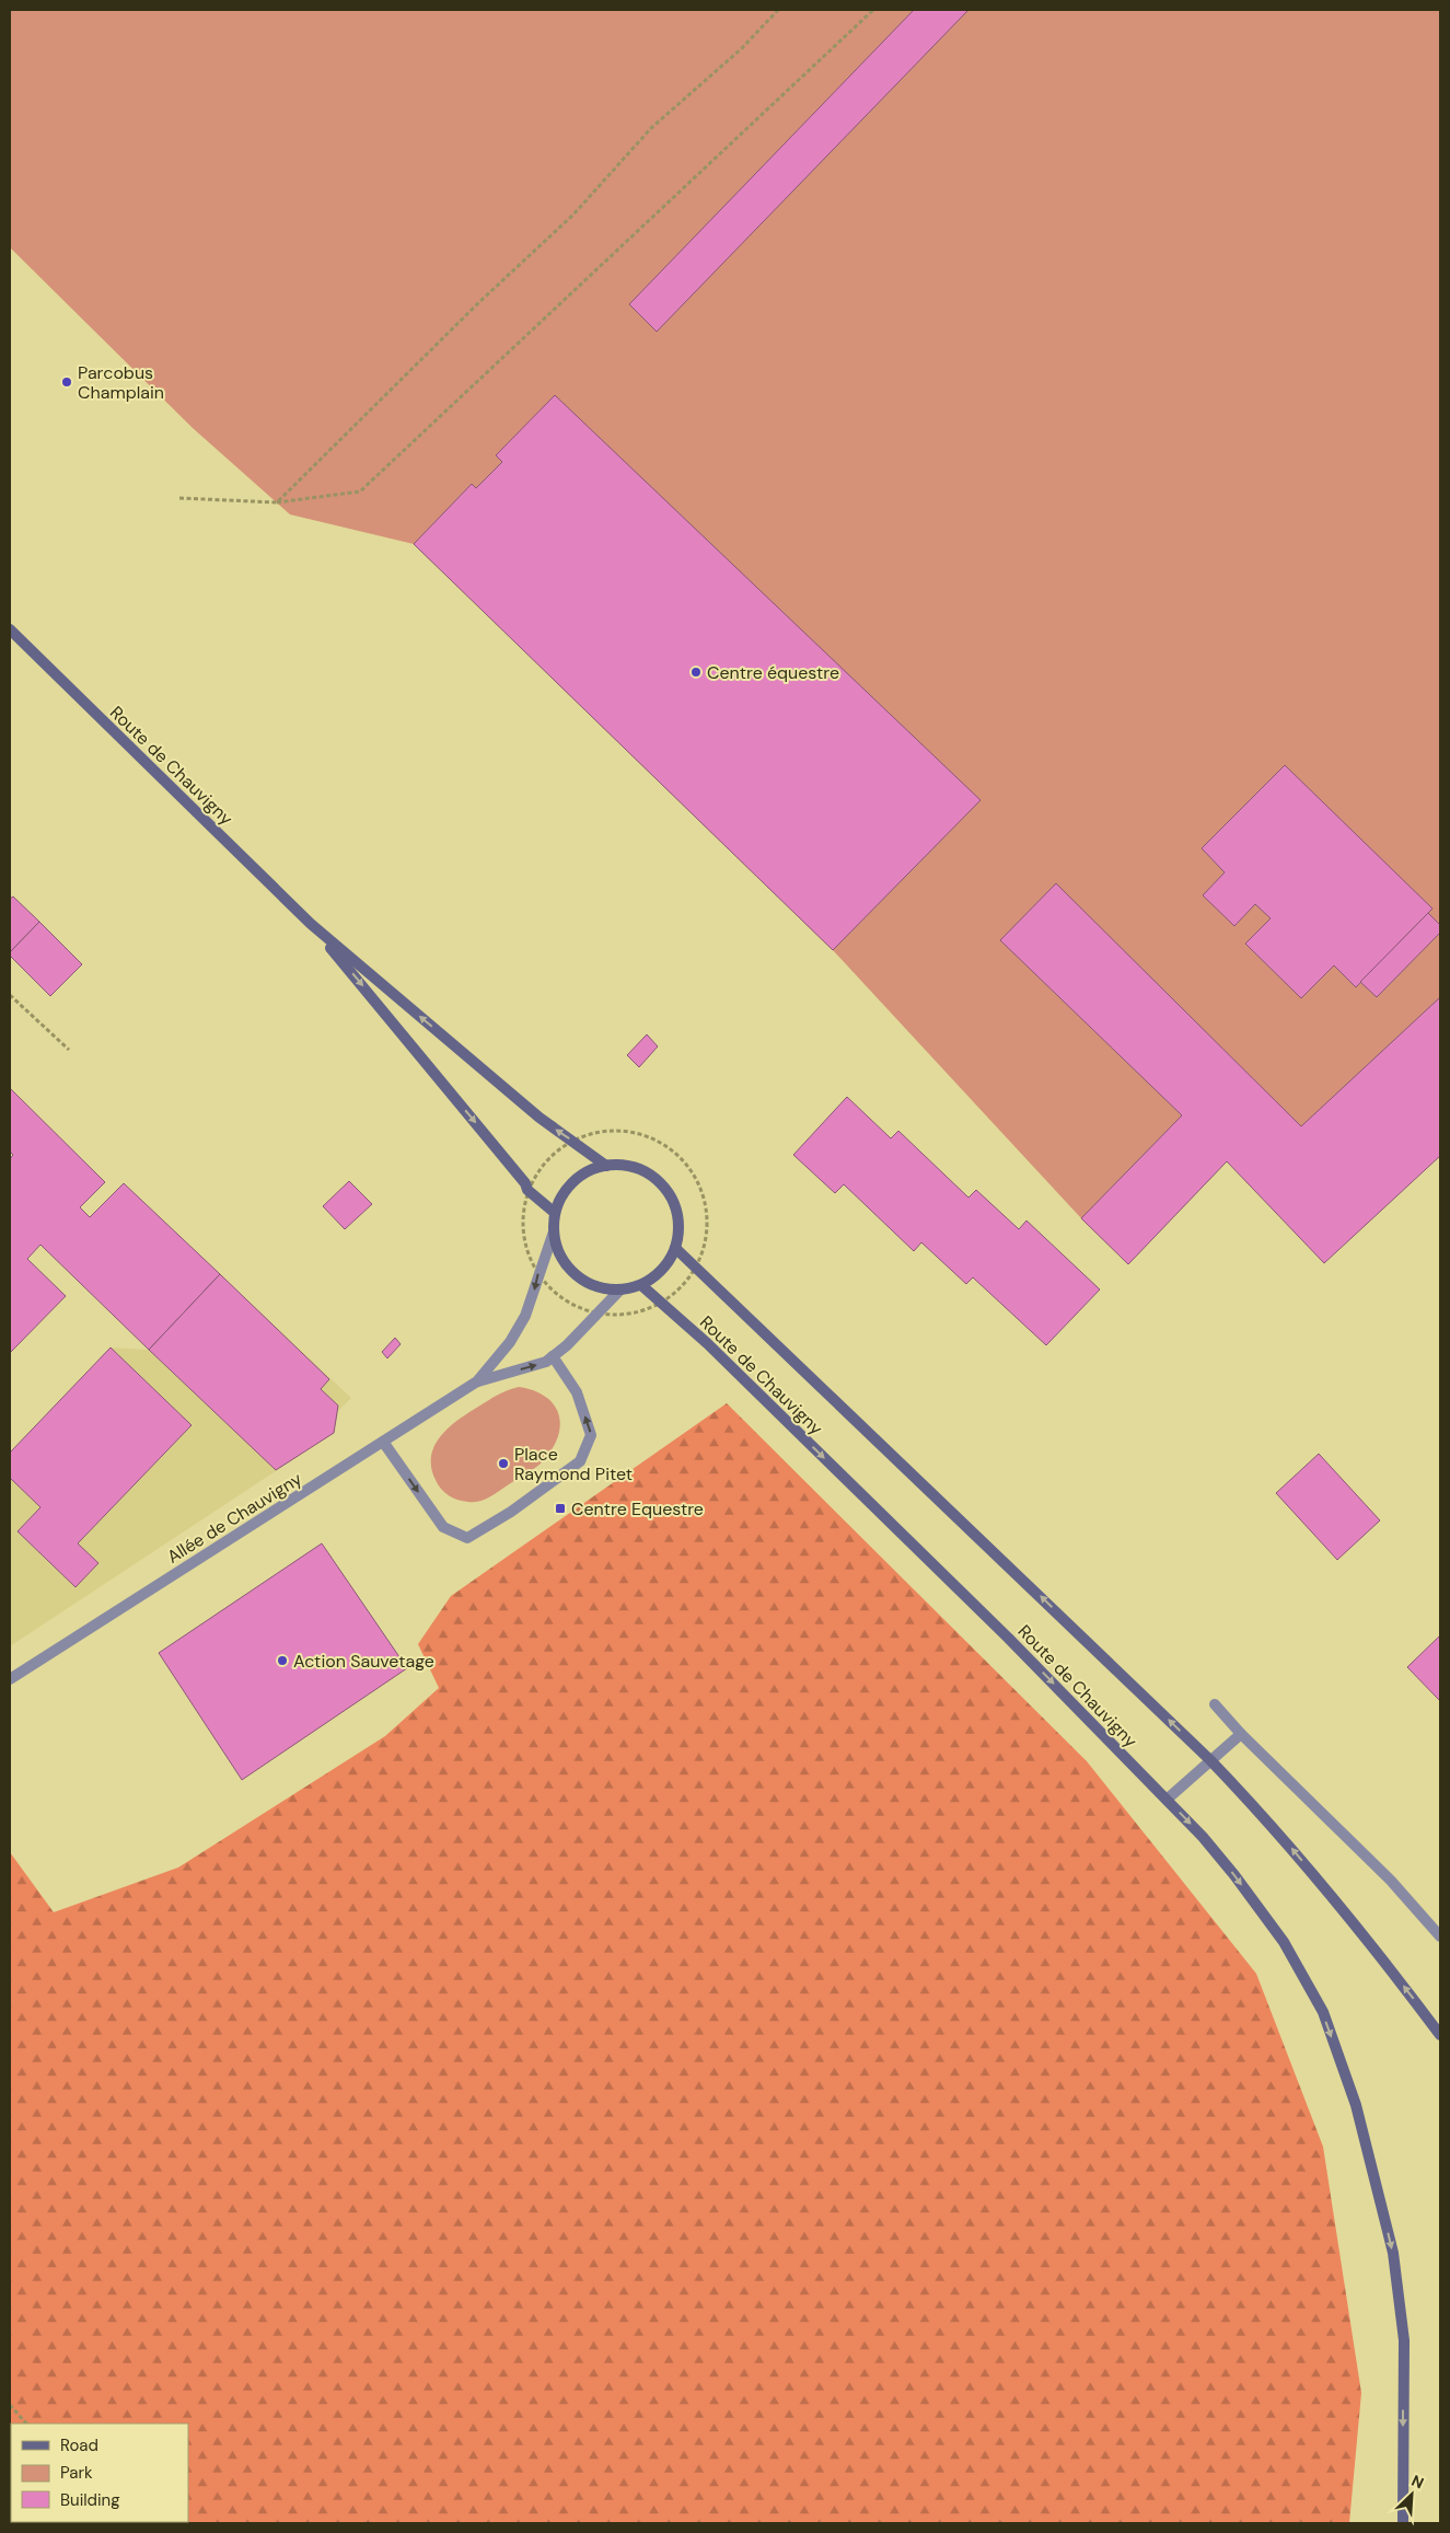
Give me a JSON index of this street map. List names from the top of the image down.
{
  "streets": {
    "main road": ["Route de Chauvigny"],
    "street": ["Allée de Chauvigny"]
  },
  "crossings": [
    ["Route de Chauvigny", "Allée de Chauvigny"]
  ],
  "places": {
    "other": [
      "Parcobus Champlain",
      "Centre équestre",
      "Place Raymond Pitet",
      "Action Sauvetage"
    ],
    "transit": ["Centre Equestre"]
  },
  "legend": ["Road", "Park", "Building"],
  "north": "top right"
}
